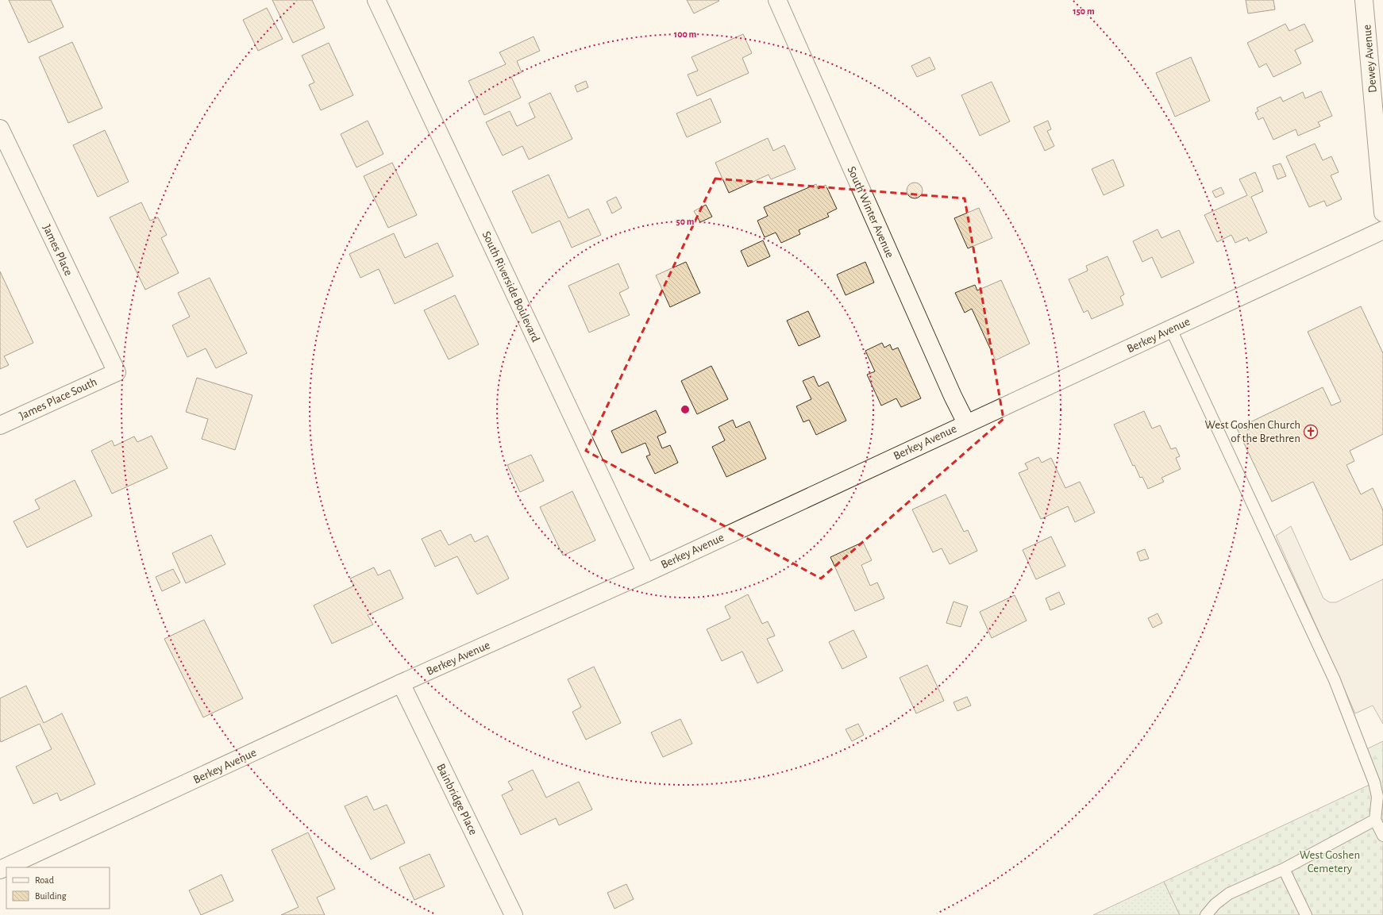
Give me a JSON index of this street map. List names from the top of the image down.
{
  "streets": {
    "street": [
      "Dewey Avenue",
      "South Winter Avenue",
      "James Place",
      "South Riverside Boulevard",
      "Berkey Avenue",
      "James Place South",
      "Bainbridge Place"
    ]
  },
  "crossings": [
    ["South Winter Avenue", "Berkey Avenue"],
    ["James Place", "James Place South"],
    ["South Riverside Boulevard", "Berkey Avenue"],
    ["Berkey Avenue", "Bainbridge Place"]
  ],
  "parks": ["West Goshen Cemetery"],
  "places": {
    "church": ["West Goshen Church of the Brethren"]
  },
  "legend": ["Road", "Building"],
  "rings": ["150 m", "100 m", "50 m"]
}
